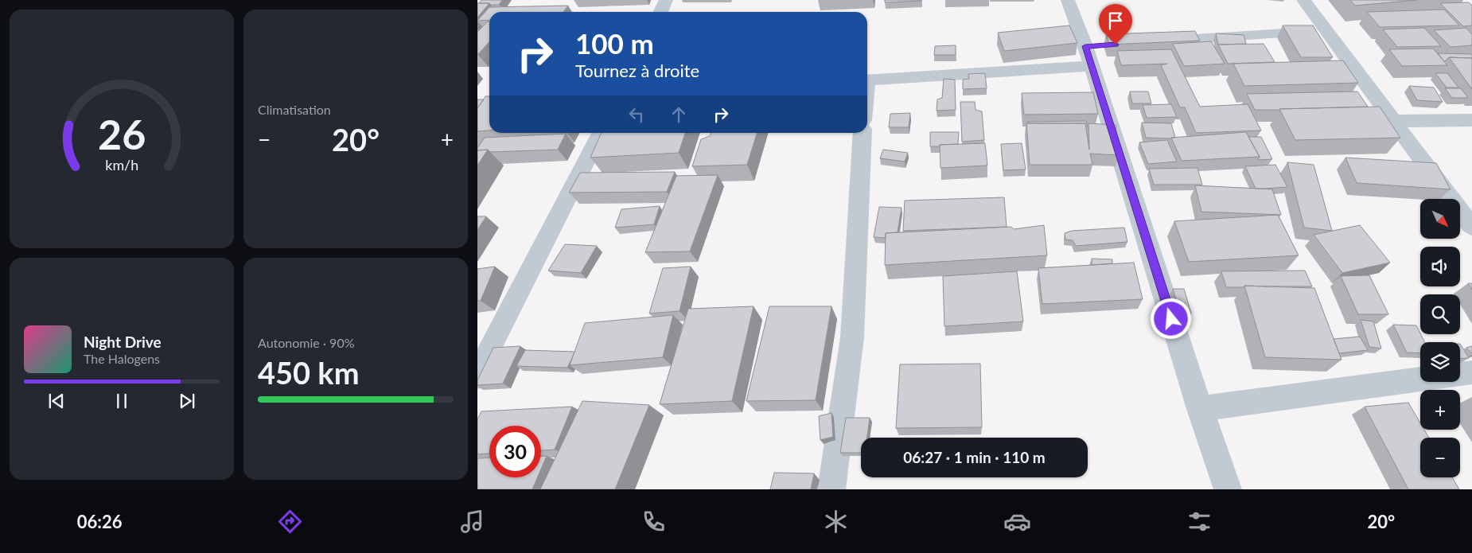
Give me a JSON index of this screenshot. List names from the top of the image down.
{
  "north": "bottom right",
  "page": {
    "tile": [
      "Climatisation",
      ["Autonomie · 90%", "450 km"]
    ],
    "turn": ["100 m", "Tournez à droite"],
    "heat": ["−", "20°", "+"],
    "map_buttons": ["+", "−"],
    "song": ["Night Drive", "The Halogens"],
    "limit": "30",
    "trip": "06:27 · 1 min · 110 m",
    "tabs": ["06:26", "20°"],
    "gauge": ["26", "km/h"]
  }
}
